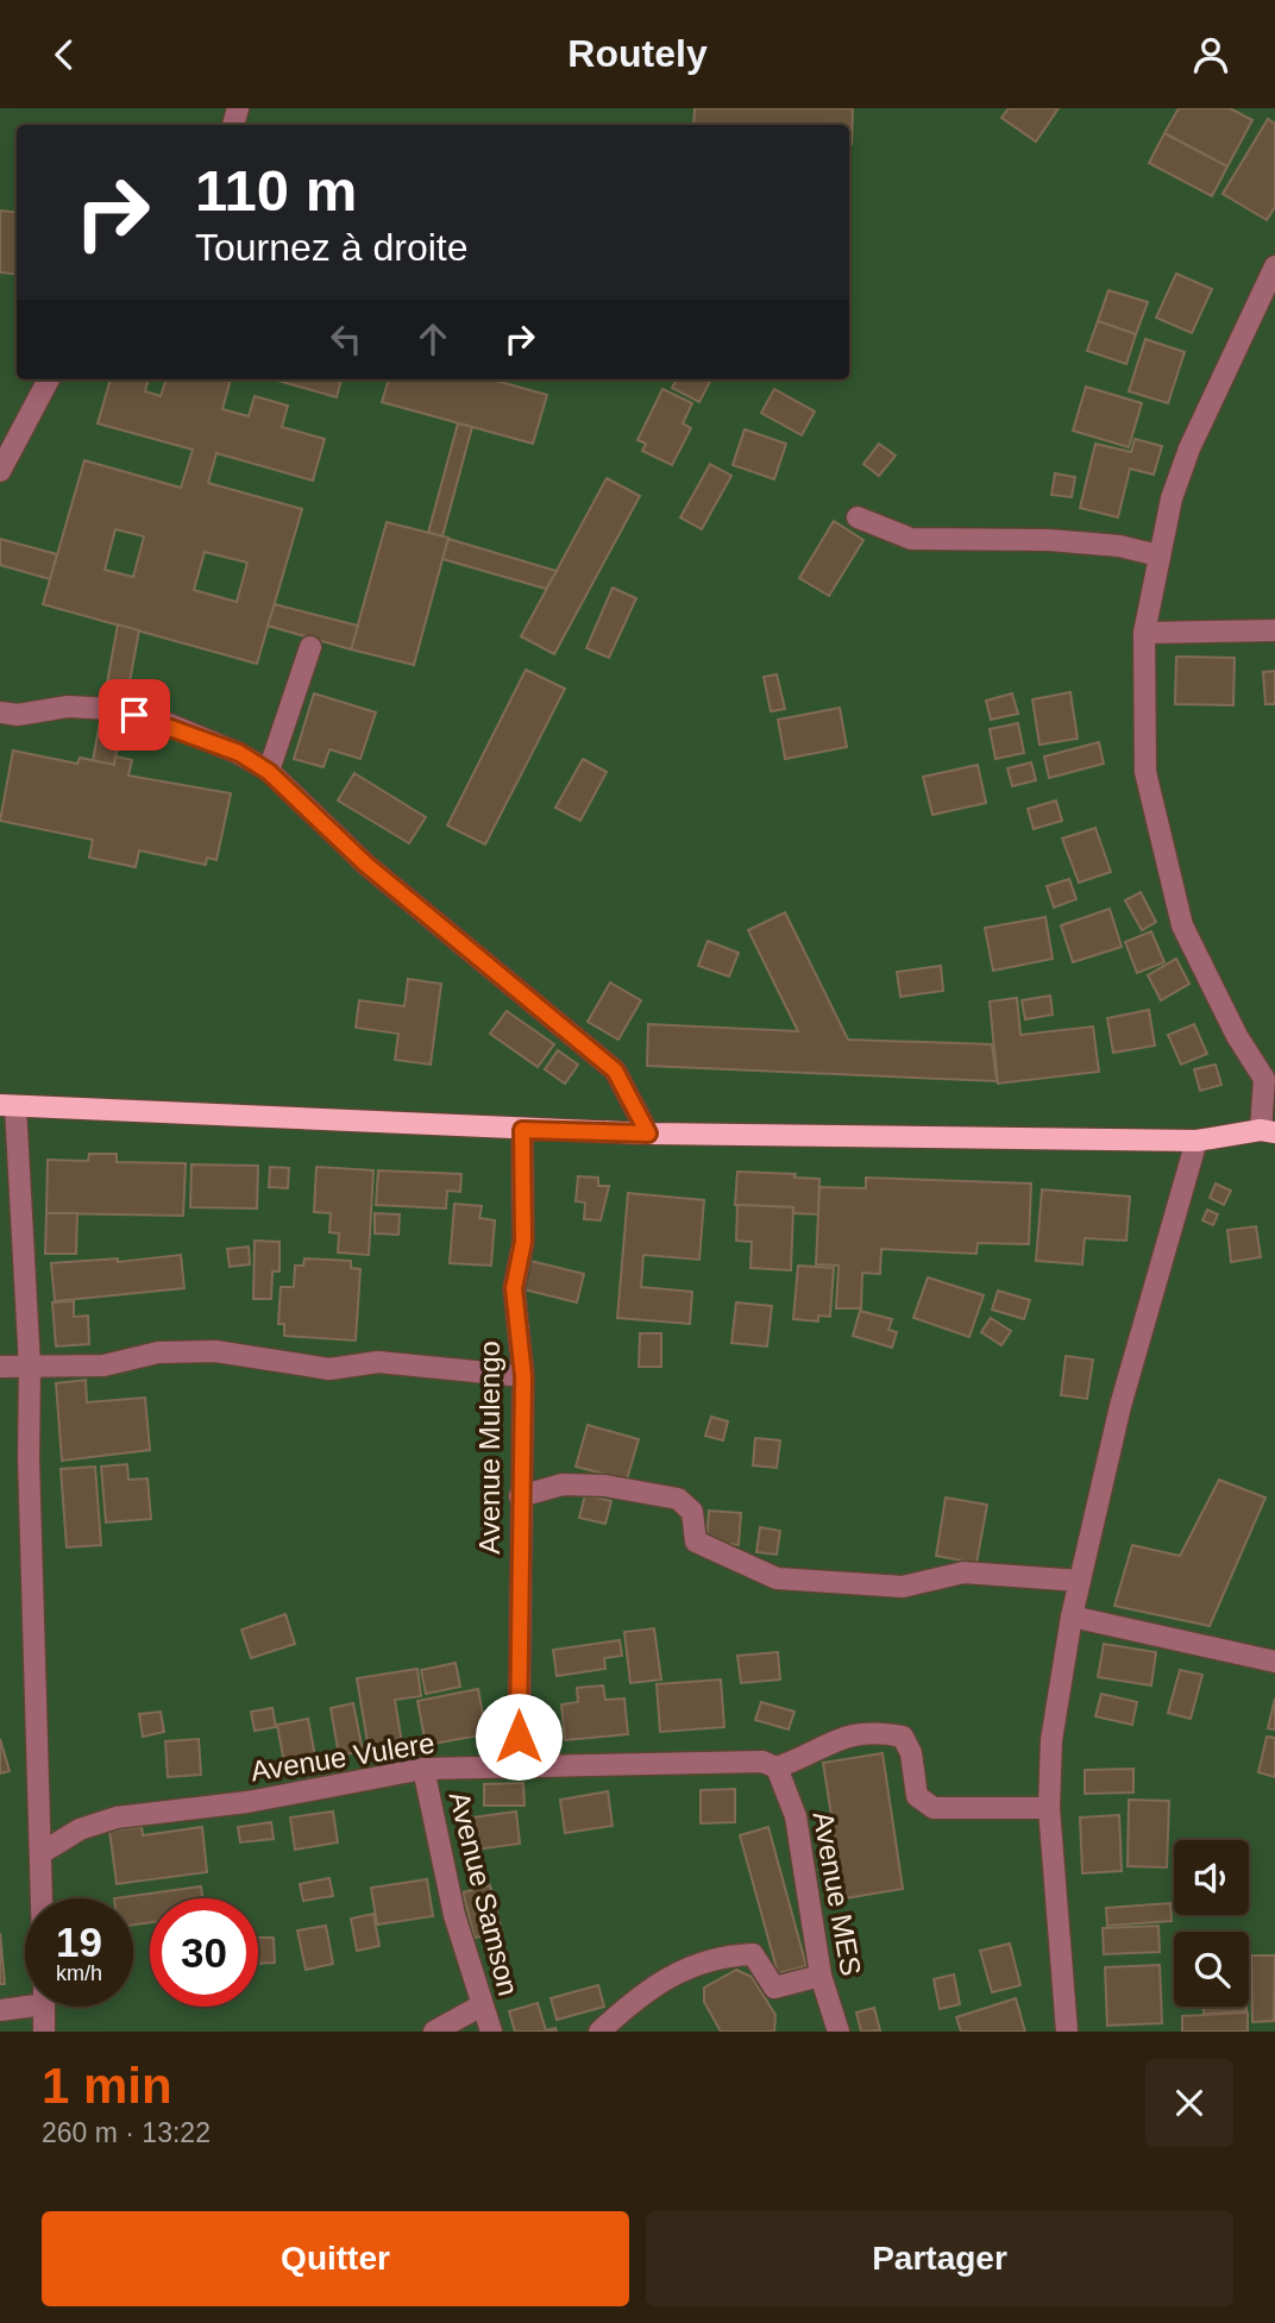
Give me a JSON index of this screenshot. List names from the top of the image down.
{
  "streets": {
    "street": [
      "Avenue Mulengo",
      "Avenue Vulere",
      "Avenue Samson",
      "Avenue MES"
    ]
  },
  "crossings": [
    ["Avenue Mulengo", "Avenue Vulere"],
    ["Avenue Vulere", "Avenue Samson"],
    ["Avenue Vulere", "Avenue MES"]
  ],
  "page": {
    "header": "Routely",
    "turn": ["110 m", "Tournez à droite"],
    "speed": "19 km/h",
    "limit": "30",
    "heading": ["1 min", "260 m · 13:22"],
    "buttons": ["Quitter", "Partager"]
  }
}
